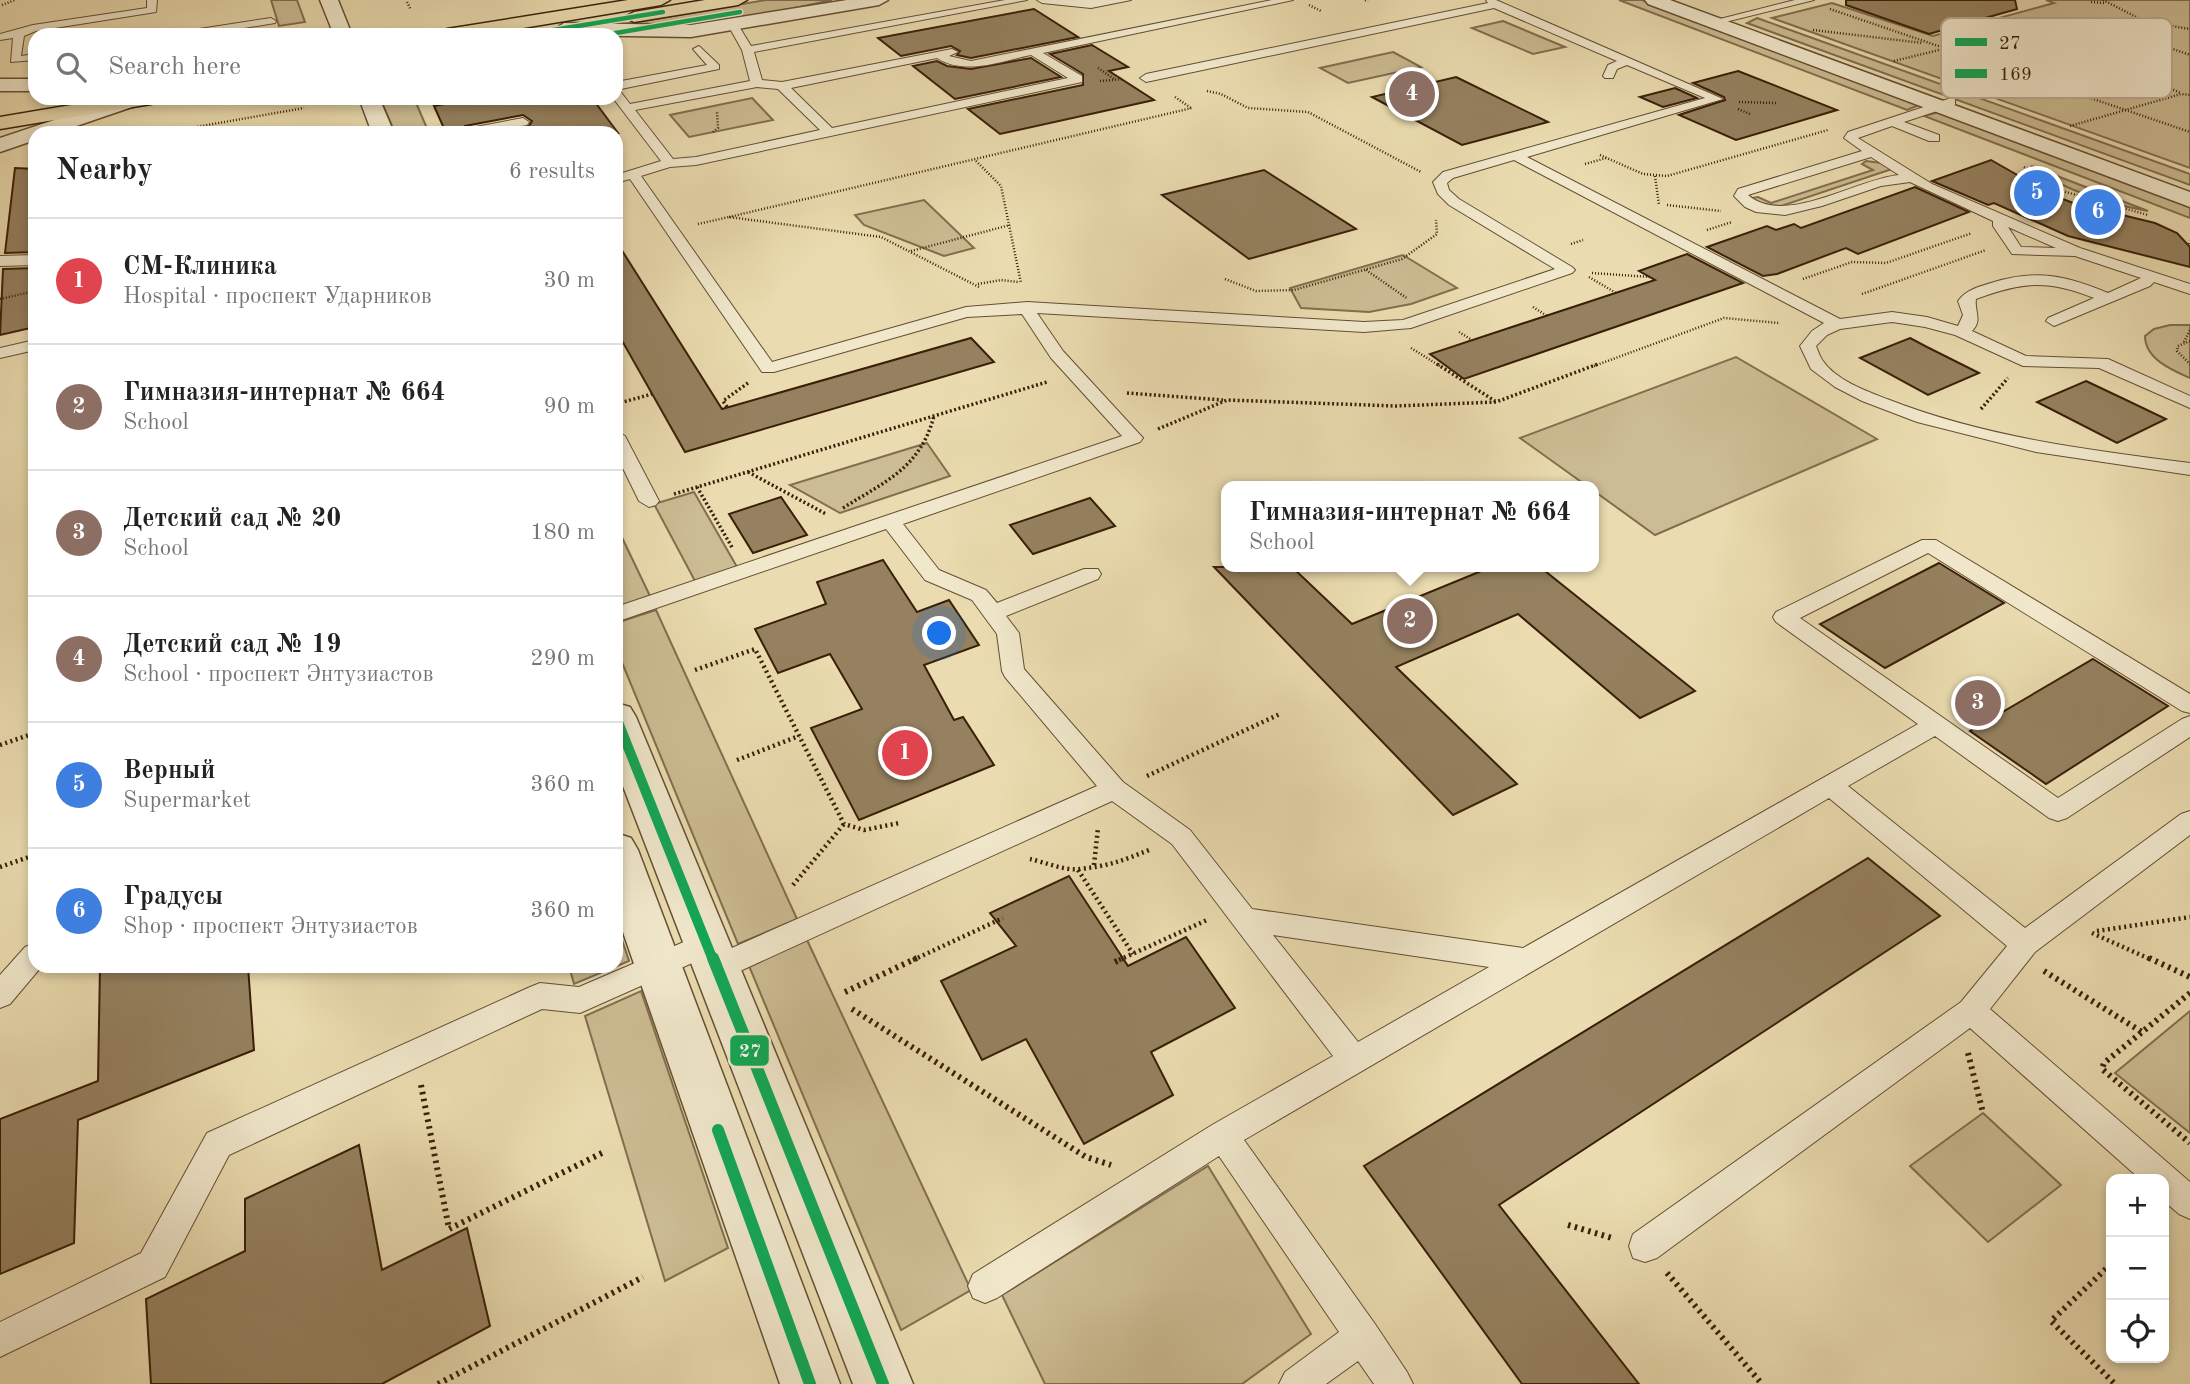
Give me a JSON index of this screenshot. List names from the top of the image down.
{
  "lines": ["transit line 169", "transit line 27"],
  "legend": ["27", "169"],
  "page": {
    "search": "Search here",
    "pins": [
      "4",
      "5",
      "6",
      "2",
      "3",
      "1"
    ],
    "heading": ["Nearby", "6 results"],
    "list": [
      {
        "mark": "1",
        "name": "СМ-Клиника",
        "note": "Hospital · проспект Ударников",
        "value": "30 m"
      },
      {
        "mark": "2",
        "name": "Гимназия-интернат № 664",
        "note": "School",
        "value": "90 m"
      },
      {
        "mark": "3",
        "name": "Детский сад № 20",
        "note": "School",
        "value": "180 m"
      },
      {
        "mark": "4",
        "name": "Детский сад № 19",
        "note": "School · проспект Энтузиастов",
        "value": "290 m"
      },
      {
        "mark": "5",
        "name": "Верный",
        "note": "Supermarket",
        "value": "360 m"
      },
      {
        "mark": "6",
        "name": "Градусы",
        "note": "Shop · проспект Энтузиастов",
        "value": "360 m"
      }
    ],
    "popup": ["Гимназия-интернат № 664", "School"],
    "map_buttons": ["+", "−"]
  }
}
